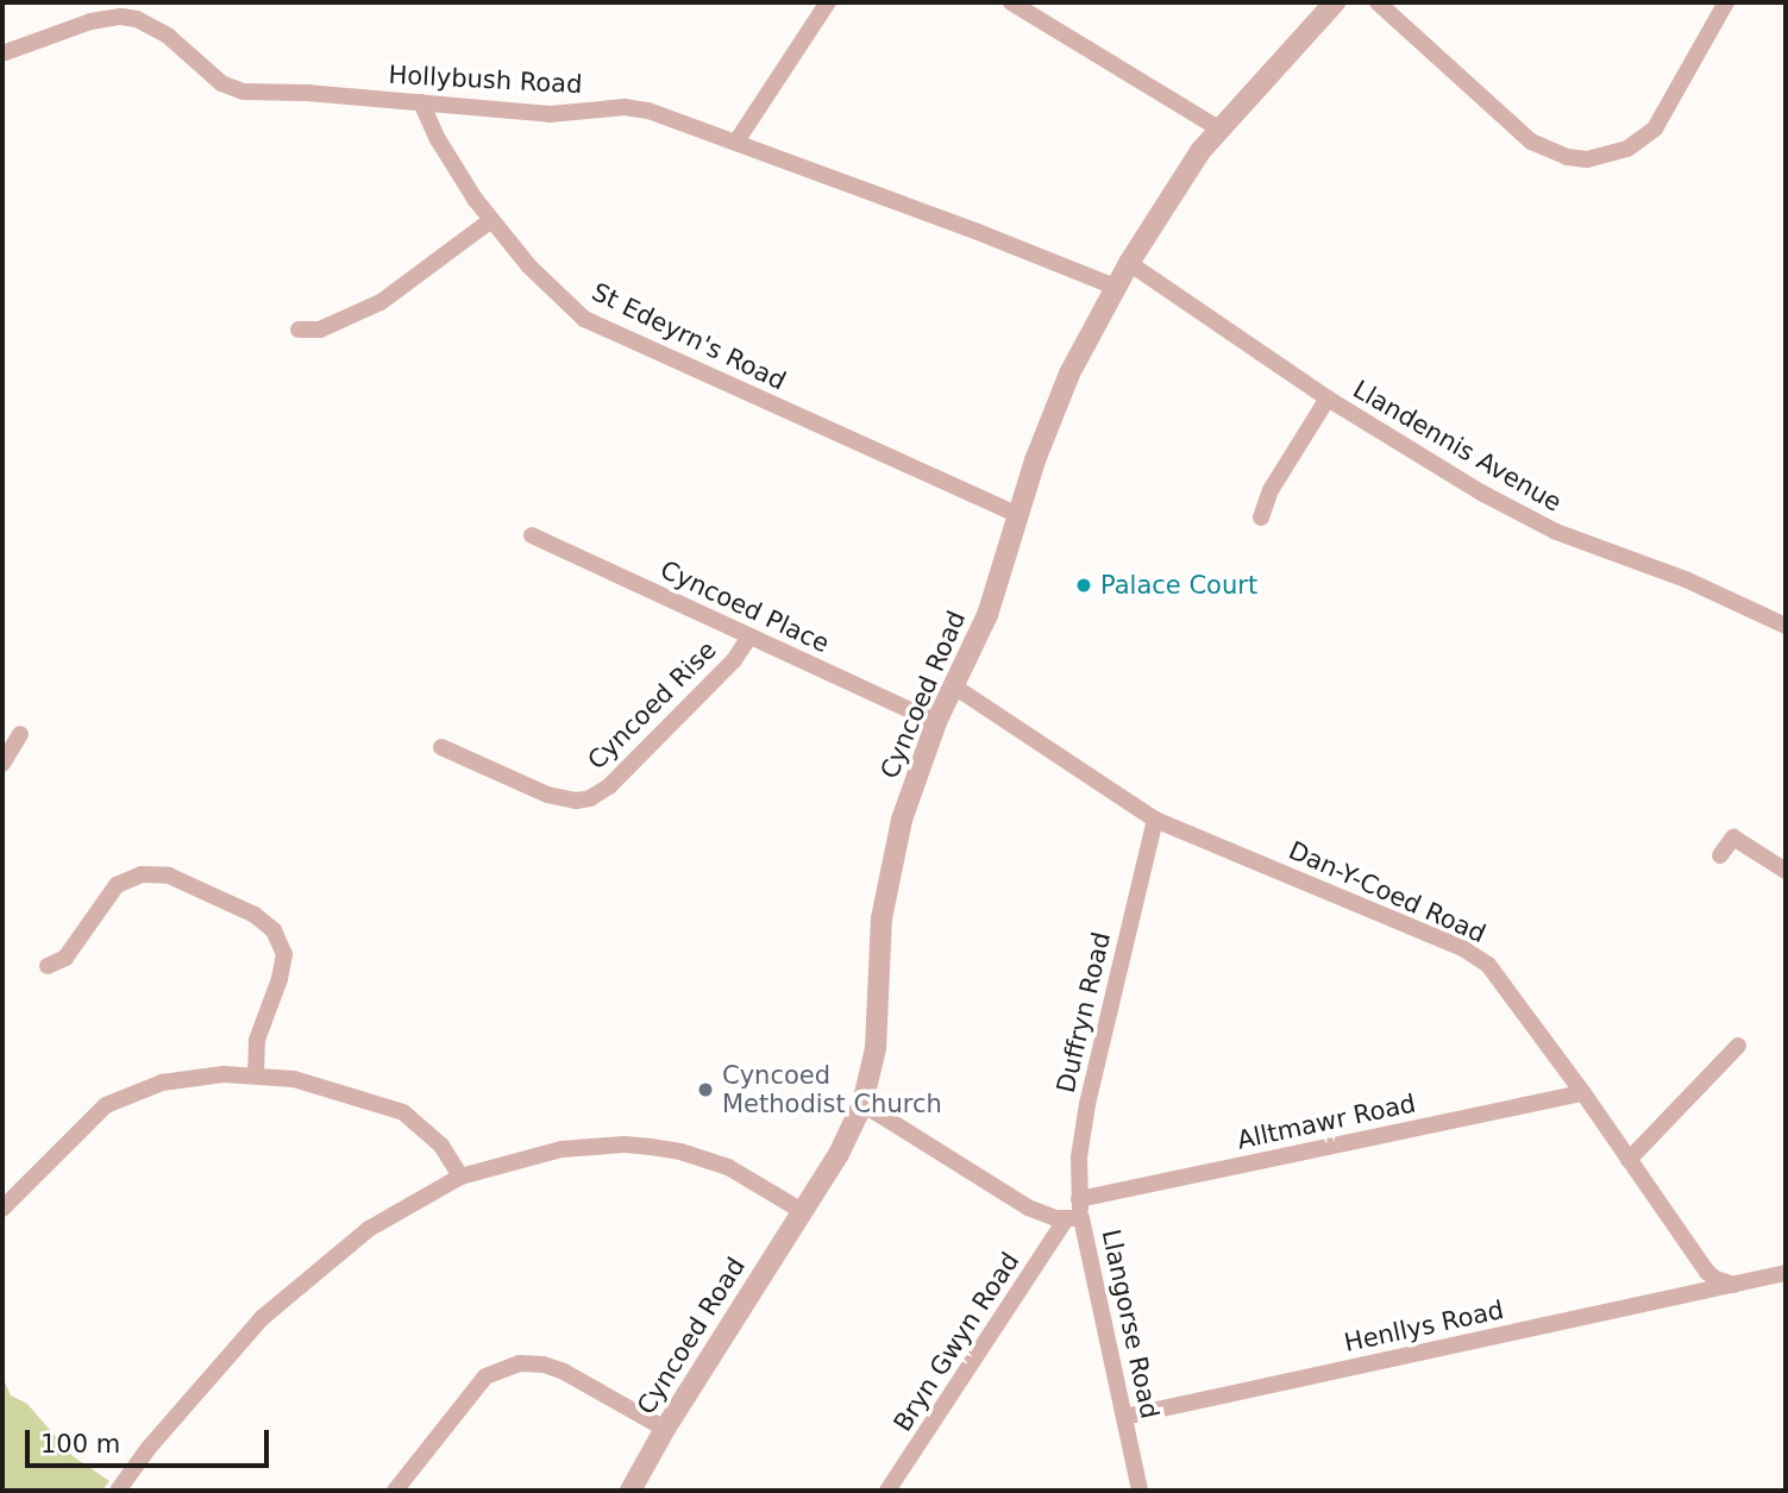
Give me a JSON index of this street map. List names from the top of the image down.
{
  "streets": {
    "street": [
      "Hollybush Road",
      "St Edeyrn's Road",
      "Llandennis Avenue",
      "Cyncoed Place",
      "Cyncoed Road",
      "Cyncoed Rise",
      "Dan-Y-Coed Road",
      "Duffryn Road",
      "Alltmawr Road",
      "Llangorse Road",
      "Henllys Road",
      "Bryn Gwyn Road"
    ]
  },
  "crossings": [
    ["Hollybush Road", "St Edeyrn's Road"],
    ["Hollybush Road", "Cyncoed Road"],
    ["St Edeyrn's Road", "Cyncoed Road"],
    ["Llandennis Avenue", "Cyncoed Road"],
    ["Cyncoed Place", "Cyncoed Road"],
    ["Cyncoed Place", "Cyncoed Rise"],
    ["Cyncoed Road", "Dan-Y-Coed Road"],
    ["Cyncoed Road", "Llangorse Road"],
    ["Dan-Y-Coed Road", "Duffryn Road"],
    ["Dan-Y-Coed Road", "Alltmawr Road"],
    ["Dan-Y-Coed Road", "Henllys Road"],
    ["Duffryn Road", "Alltmawr Road"],
    ["Duffryn Road", "Llangorse Road"],
    ["Duffryn Road", "Bryn Gwyn Road"],
    ["Llangorse Road", "Henllys Road"],
    ["Llangorse Road", "Bryn Gwyn Road"]
  ],
  "places": ["Palace Court", "Cyncoed Methodist Church"],
  "scale_bar": "100 m"
}
